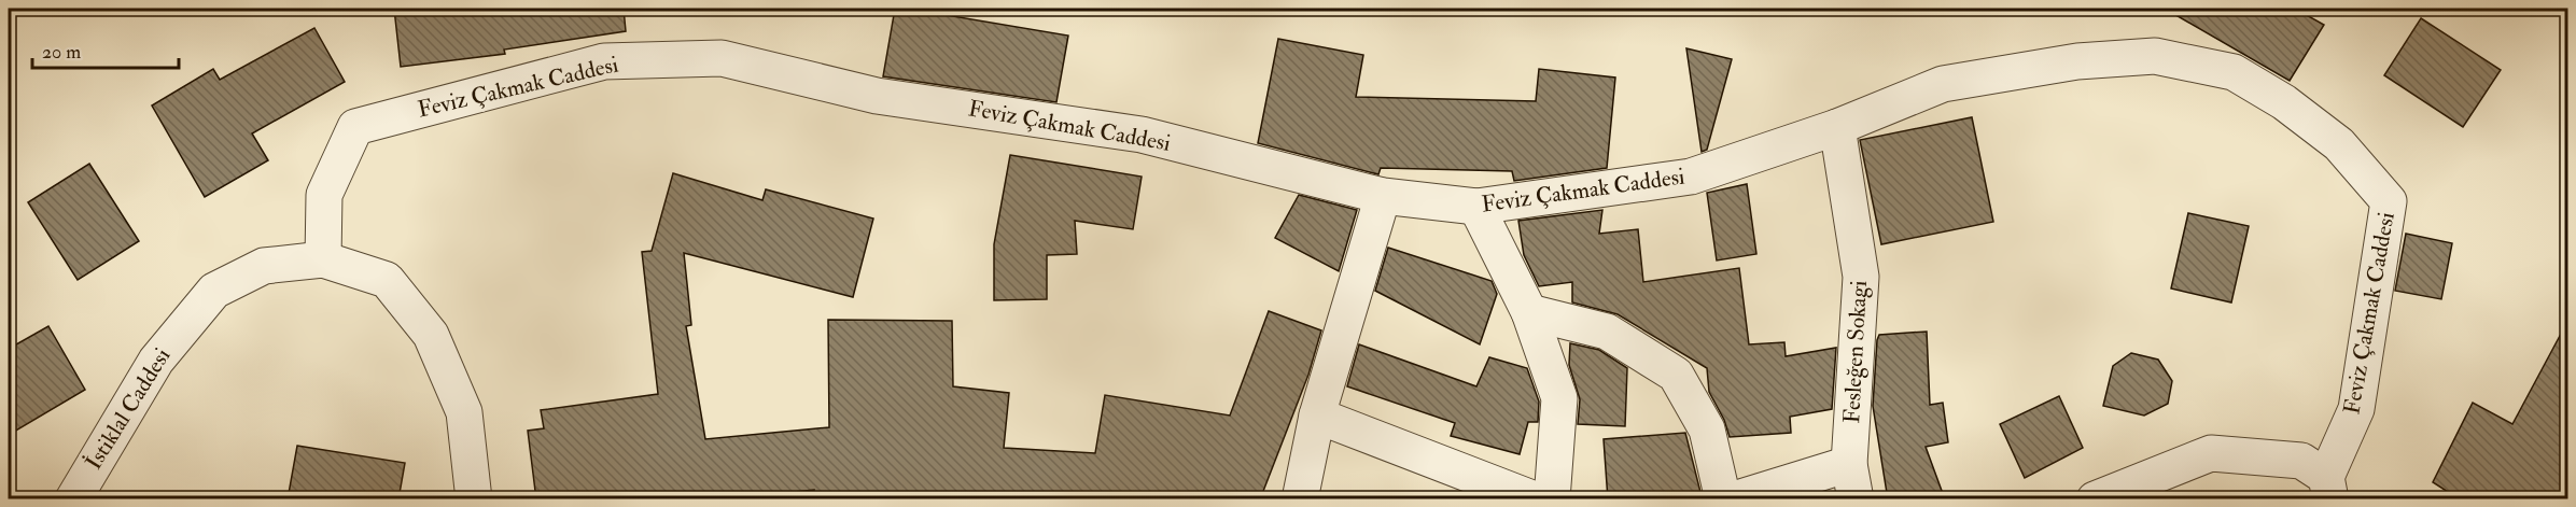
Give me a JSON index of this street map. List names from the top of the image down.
{
  "streets": {
    "street": ["Feviz Çakmak Caddesi", "Fesleğen Sokagi", "İstiklal Caddesi"]
  },
  "crossings": [
    ["Feviz Çakmak Caddesi", "Fesleğen Sokagi"],
    ["Feviz Çakmak Caddesi", "İstiklal Caddesi"]
  ],
  "scale_bar": "20 m"
}
